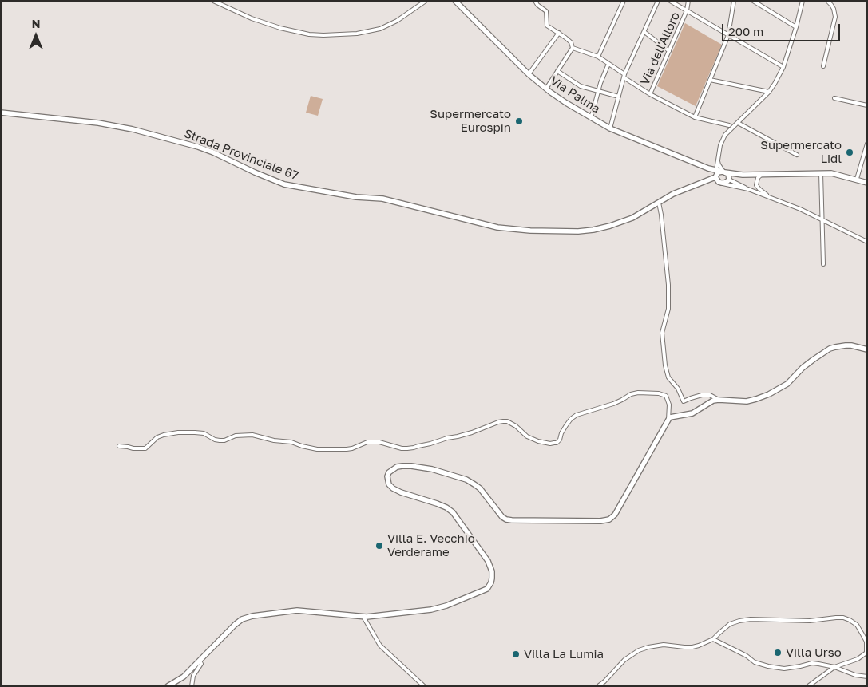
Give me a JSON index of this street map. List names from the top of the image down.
{
  "streets": {
    "street": ["Via dell'Alloro", "Via Palma", "Strada Provinciale 67"]
  },
  "places": [
    "Supermercato Eurospin",
    "Supermercato Lidl",
    "Villa E. Vecchio Verderame",
    "Villa Urso",
    "Villa La Lumia"
  ],
  "scale_bar": "200 m",
  "north": "top"
}
